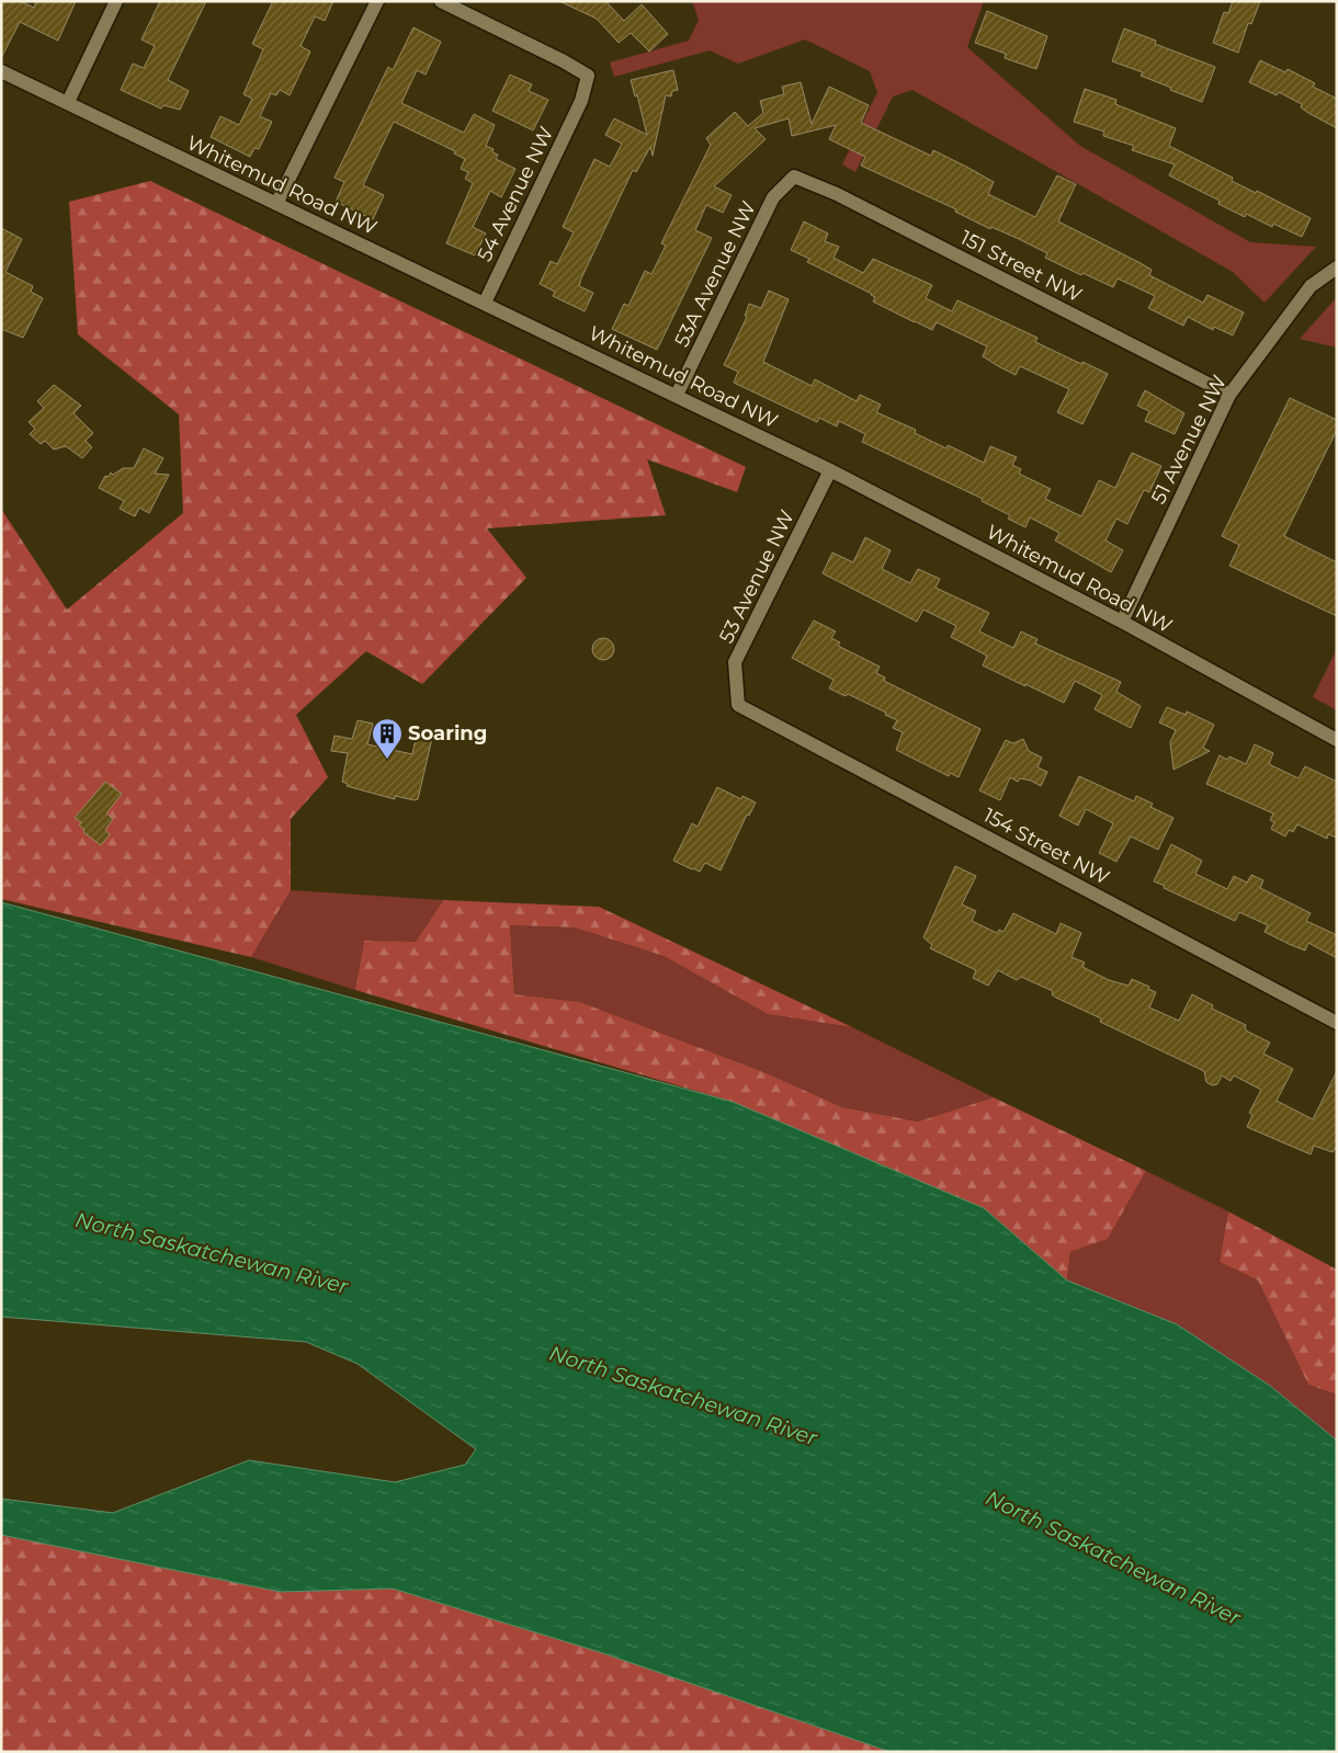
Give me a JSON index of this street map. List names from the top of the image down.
{
  "streets": {
    "street": [
      "Whitemud Road NW",
      "54 Avenue NW",
      "151 Street NW",
      "53A Avenue NW",
      "51 Avenue NW",
      "53 Avenue NW",
      "154 Street NW"
    ]
  },
  "crossings": [
    ["Whitemud Road NW", "54 Avenue NW"],
    ["Whitemud Road NW", "53A Avenue NW"],
    ["Whitemud Road NW", "51 Avenue NW"],
    ["Whitemud Road NW", "53 Avenue NW"],
    ["151 Street NW", "53A Avenue NW"],
    ["151 Street NW", "51 Avenue NW"],
    ["53 Avenue NW", "154 Street NW"]
  ],
  "water": ["North Saskatchewan River"],
  "places": {
    "building": ["Soaring"]
  }
}
